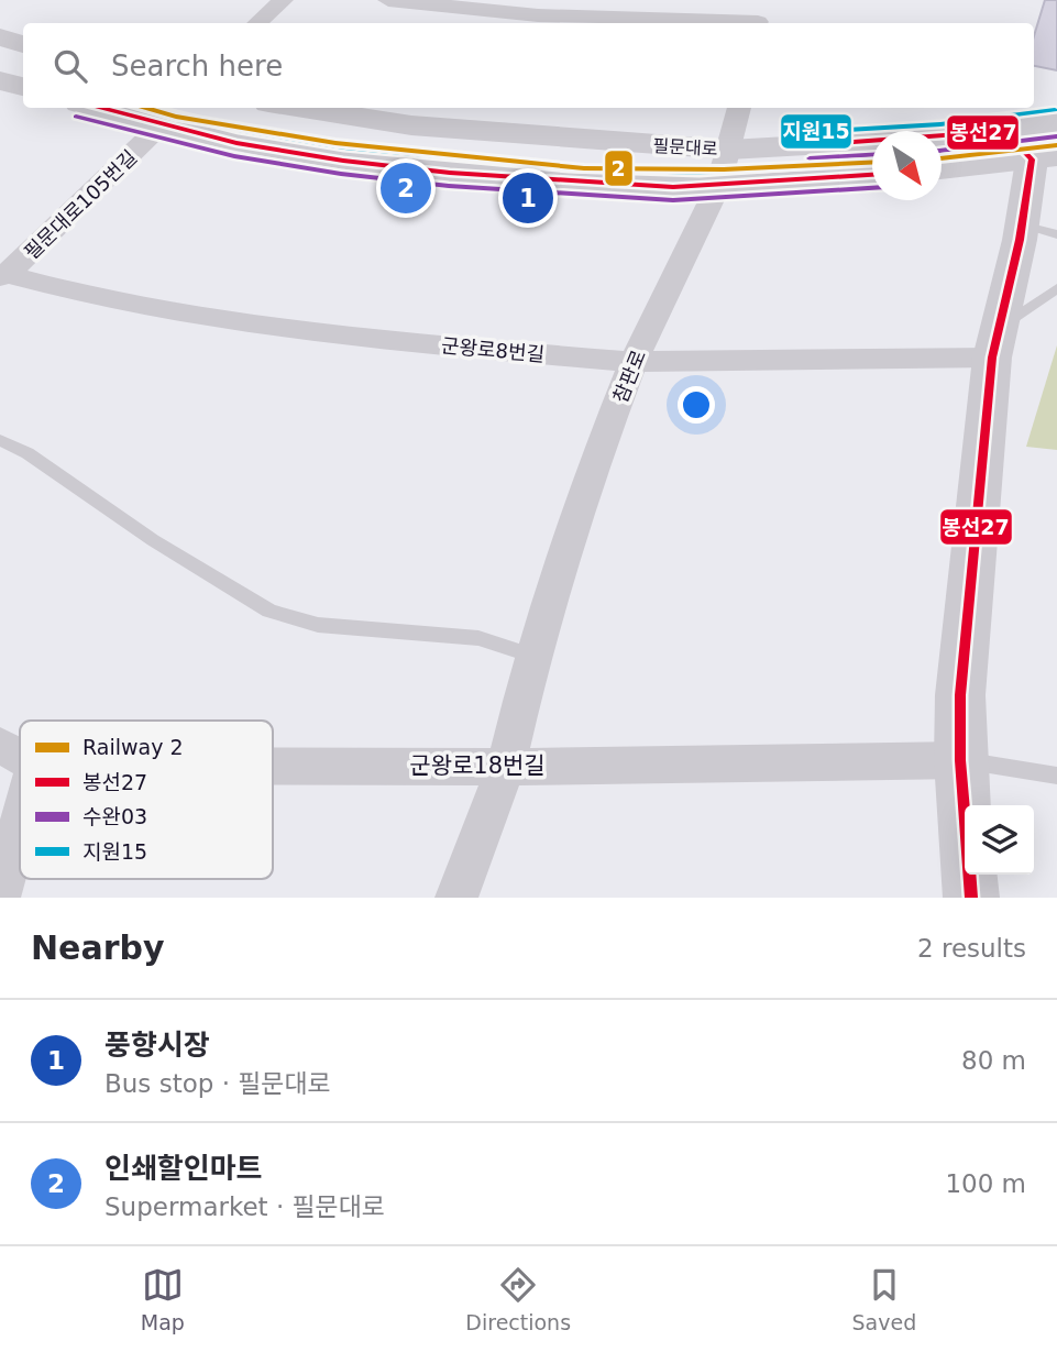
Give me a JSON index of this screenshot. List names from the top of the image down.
{
  "streets": {
    "main road": ["필문대로"],
    "street": [
      "필문대로105번길",
      "군왕로8번길",
      "참판로",
      "군왕로18번길"
    ]
  },
  "crossings": [
    ["필문대로", "필문대로105번길"],
    ["필문대로", "참판로"],
    ["필문대로105번길", "군왕로8번길"],
    ["군왕로8번길", "참판로"],
    ["참판로", "군왕로18번길"]
  ],
  "lines": [
    "rail line 2",
    "transit line 봉선27",
    "transit line 지원15",
    "transit line 수완03"
  ],
  "legend": [
    "Railway 2",
    "봉선27",
    "수완03",
    "지원15"
  ],
  "north": "bottom right",
  "page": {
    "search": "Search here",
    "pins": ["2", "1"],
    "heading": ["Nearby", "2 results"],
    "list": [
      {
        "mark": "1",
        "name": "풍향시장",
        "note": "Bus stop · 필문대로",
        "value": "80 m"
      },
      {
        "mark": "2",
        "name": "인쇄할인마트",
        "note": "Supermarket · 필문대로",
        "value": "100 m"
      }
    ],
    "nav": ["Map", "Directions", "Saved"]
  }
}
